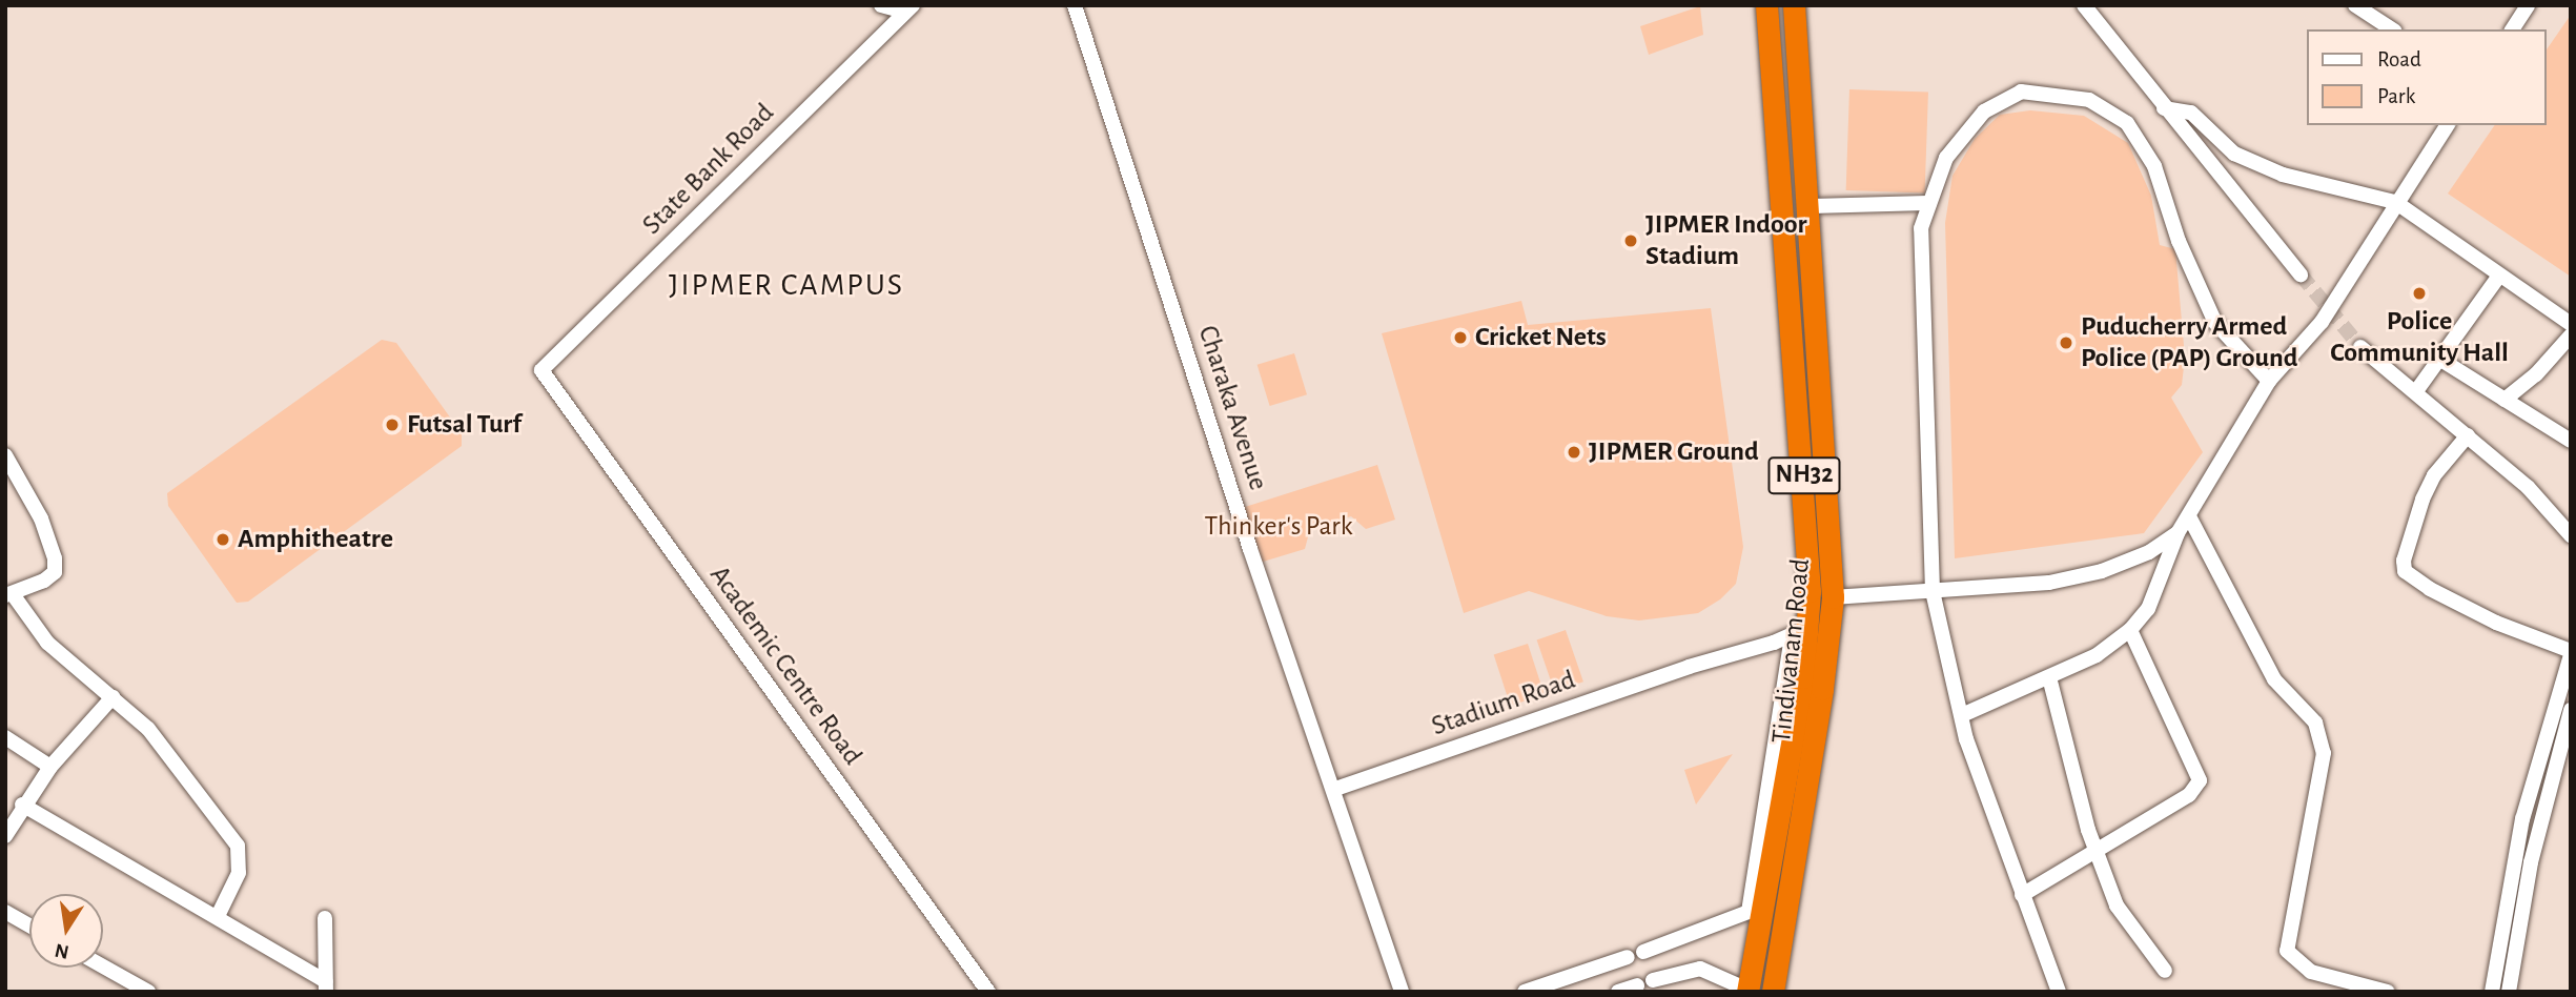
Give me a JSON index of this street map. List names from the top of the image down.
{
  "streets": {
    "highway": ["NH32", "Tindivanam Road"],
    "street": [
      "State Bank Road",
      "Charaka Avenue",
      "Academic Centre Road",
      "Stadium Road"
    ]
  },
  "crossings": [
    ["State Bank Road", "Academic Centre Road"],
    ["Charaka Avenue", "Stadium Road"],
    ["NH32", "Stadium Road"]
  ],
  "districts": ["JIPMER CAMPUS"],
  "parks": ["Thinker's Park"],
  "places": [
    "JIPMER Indoor Stadium",
    "Police Community Hall",
    "Cricket Nets",
    "Puducherry Armed Police (PAP) Ground",
    "Futsal Turf",
    "JIPMER Ground",
    "Amphitheatre"
  ],
  "legend": ["Road", "Park"],
  "north": "bottom"
}
